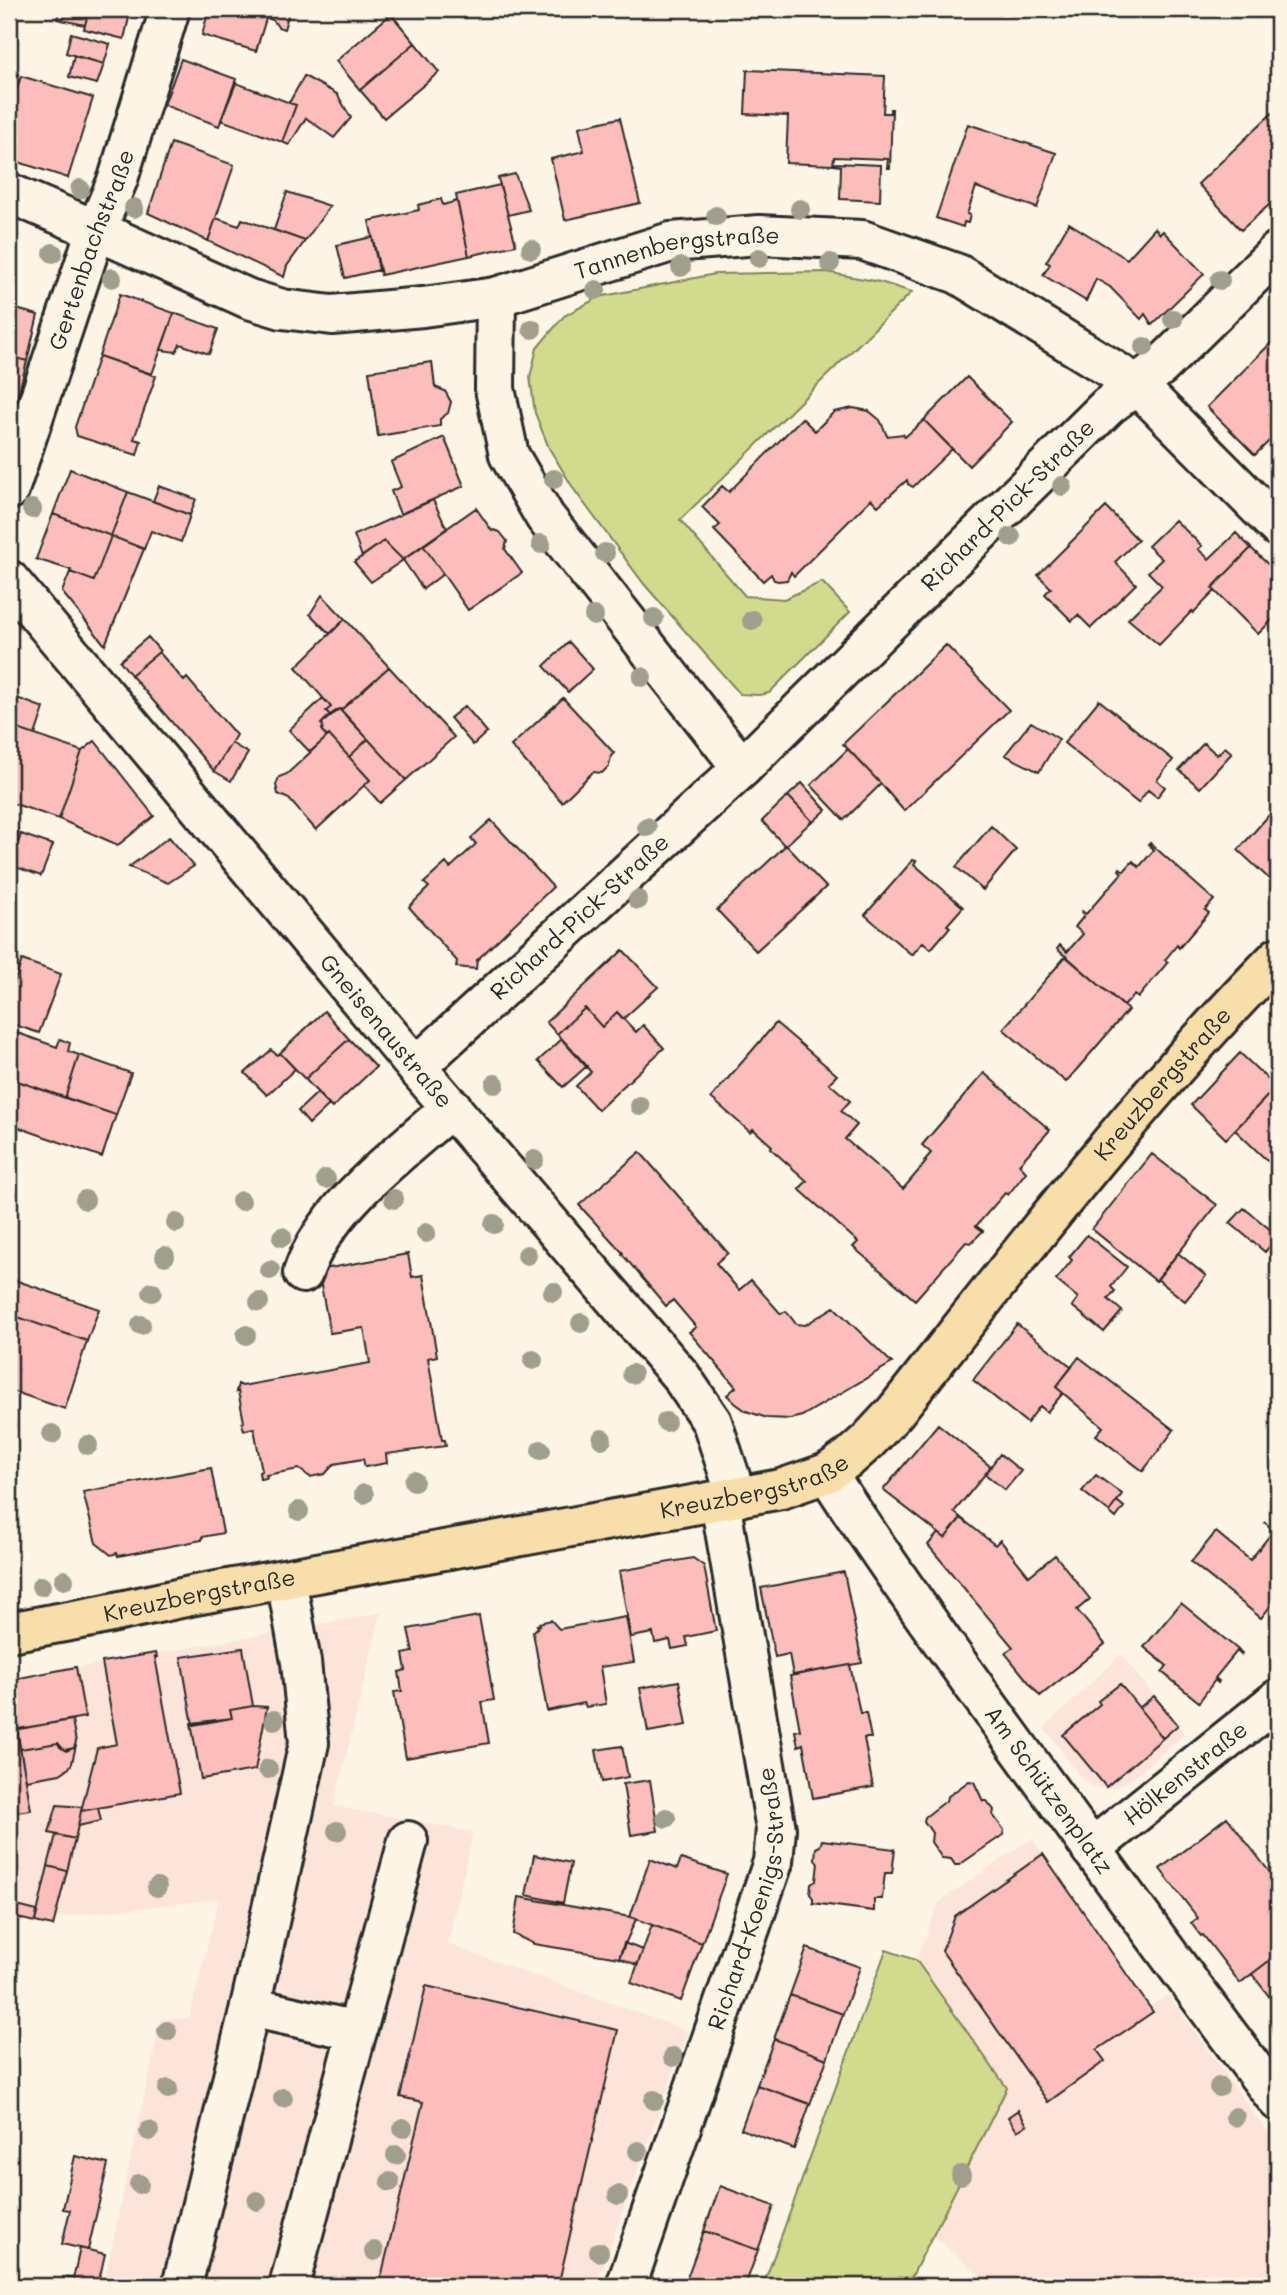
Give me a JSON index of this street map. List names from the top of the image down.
{
  "streets": {
    "main road": ["Kreuzbergstraße"],
    "street": [
      "Gertenbachstraße",
      "Tannenbergstraße",
      "Richard-Pick-Straße",
      "Gneisenaustraße",
      "Hölkenstraße",
      "Am Schützenplatz",
      "Richard-Koenigs-Straße"
    ]
  },
  "crossings": [
    ["Gertenbachstraße", "Tannenbergstraße"],
    ["Tannenbergstraße", "Richard-Pick-Straße"],
    ["Richard-Pick-Straße", "Gneisenaustraße"],
    ["Gneisenaustraße", "Kreuzbergstraße"],
    ["Gneisenaustraße", "Richard-Koenigs-Straße"],
    ["Kreuzbergstraße", "Am Schützenplatz"],
    ["Kreuzbergstraße", "Richard-Koenigs-Straße"],
    ["Hölkenstraße", "Am Schützenplatz"]
  ]
}
